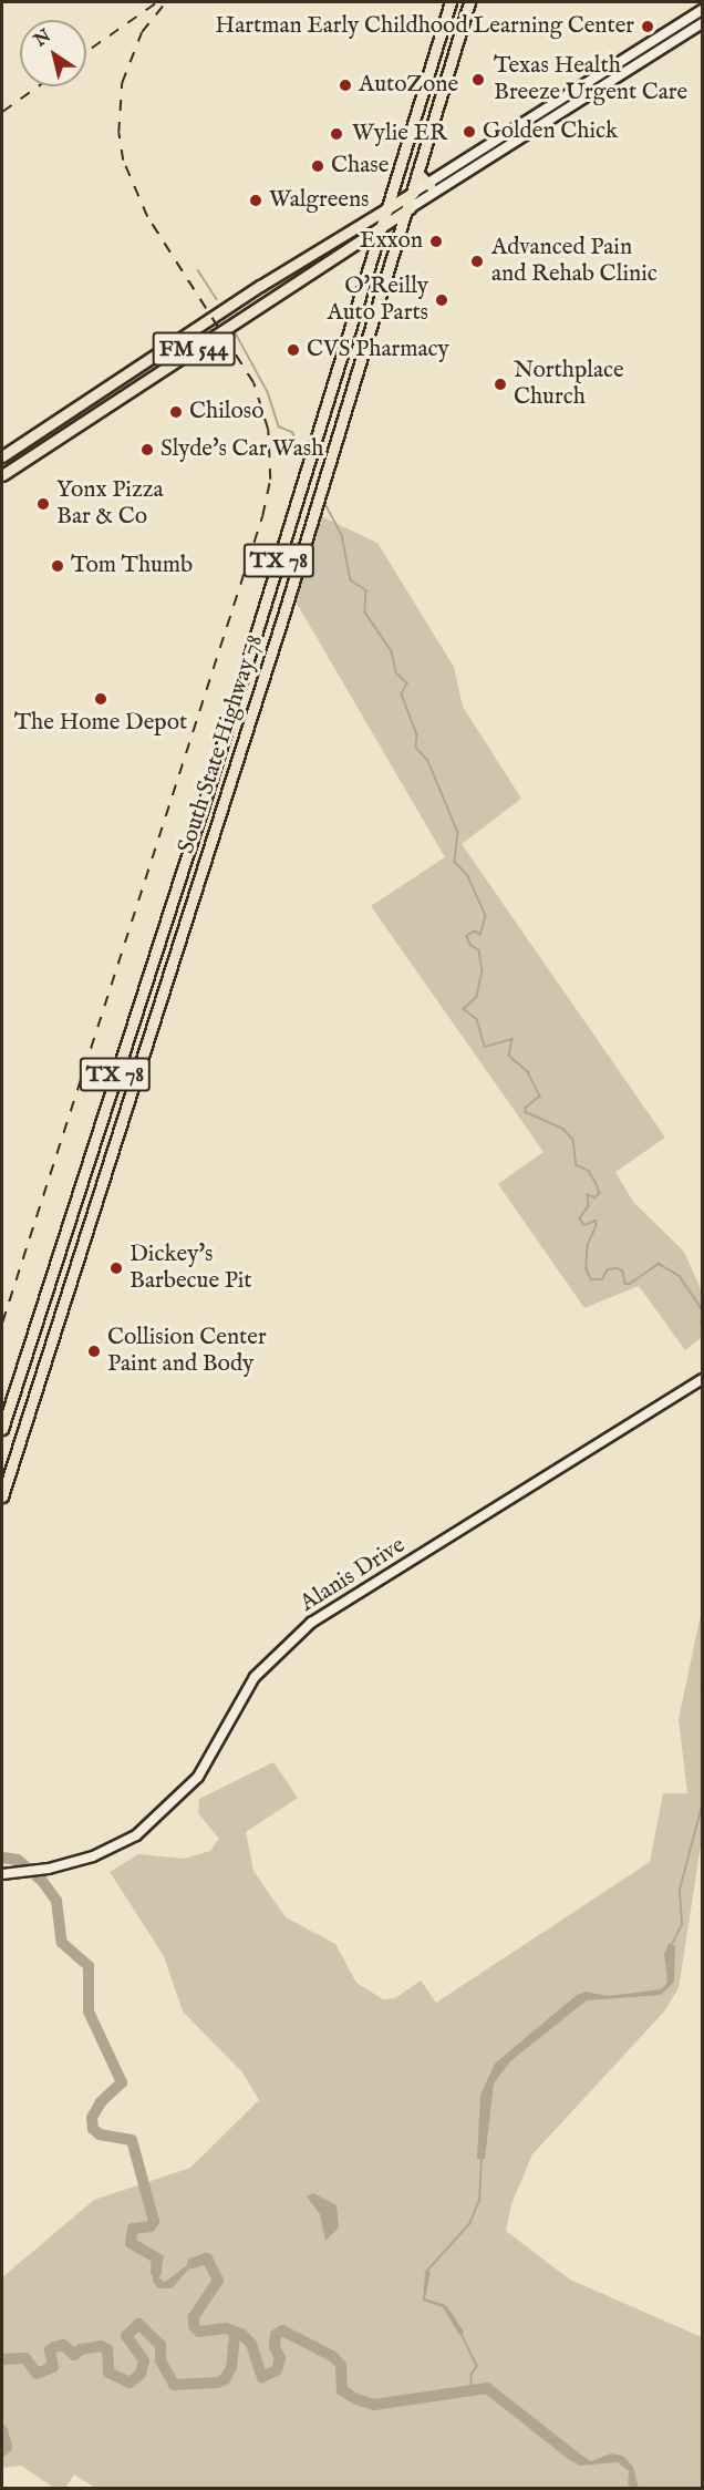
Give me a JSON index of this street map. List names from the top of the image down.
{
  "streets": {
    "main road": [
      "FM 544",
      "TX 78",
      "South State Highway 78",
      "Alanis Drive"
    ]
  },
  "crossings": [
    ["FM 544", "South State Highway 78"]
  ],
  "places": [
    "Hartman Early Childhood Learning Center",
    "Texas Health Breeze Urgent Care",
    "AutoZone",
    "Golden Chick",
    "Wylie ER",
    "Chase",
    "Walgreens",
    "Exxon",
    "Advanced Pain and Rehab Clinic",
    "O'Reilly Auto Parts",
    "CVS Pharmacy",
    "Northplace Church",
    "Chiloso",
    "Slyde's Car Wash",
    "Yonx Pizza Bar & Co",
    "Tom Thumb",
    "The Home Depot",
    "Dickey's Barbecue Pit",
    "Collision Center Paint and Body"
  ],
  "north": "top left"
}
